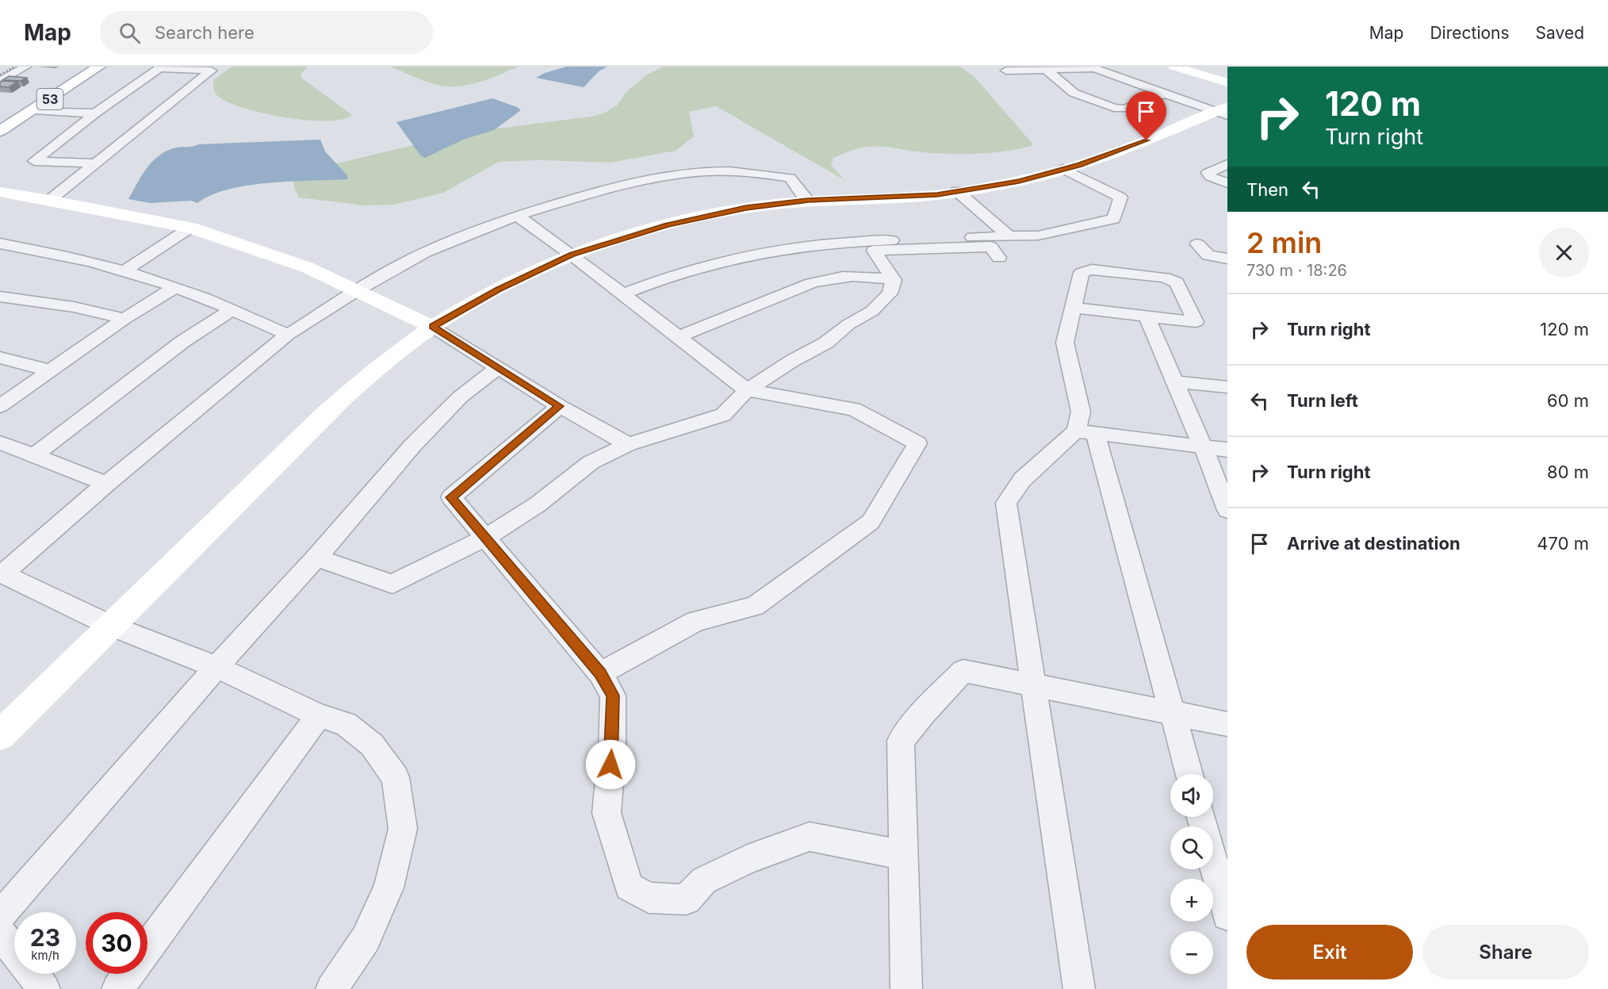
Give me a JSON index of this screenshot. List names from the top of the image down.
{
  "streets": {
    "street": ["53"]
  },
  "page": {
    "header": "Map",
    "search": "Search here",
    "nav": ["Map", "Directions", "Saved"],
    "turn": ["120 m", "Turn right"],
    "then": "Then",
    "heading": ["2 min", "730 m · 18:26"],
    "list": [
      {
        "name": "Turn right",
        "value": "120 m"
      },
      {
        "name": "Turn left",
        "value": "60 m"
      },
      {
        "name": "Turn right",
        "value": "80 m"
      },
      {
        "name": "Arrive at destination",
        "value": "470 m"
      }
    ],
    "map_buttons": ["+", "−"],
    "speed": "23 km/h",
    "limit": "30",
    "buttons": ["Exit", "Share"]
  }
}
